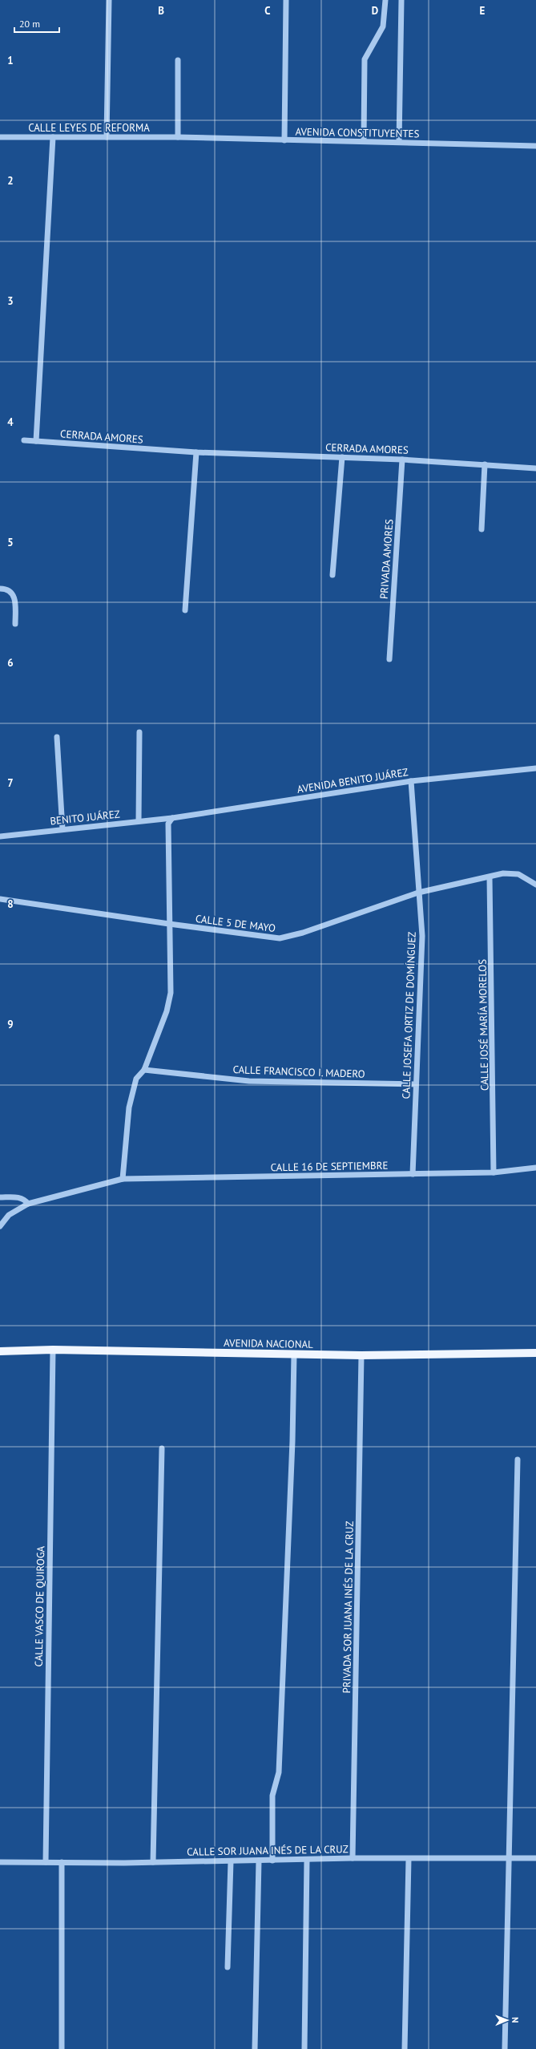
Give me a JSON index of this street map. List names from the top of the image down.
{
  "streets": {
    "main road": ["AVENIDA NACIONAL"],
    "street": [
      "CALLE LEYES DE REFORMA",
      "AVENIDA CONSTITUYENTES",
      "CERRADA AMORES",
      "PRIVADA AMORES",
      "AVENIDA BENITO JUÁREZ",
      "BENITO JUÁREZ",
      "CALLE 5 DE MAYO",
      "CALLE JOSEFA ORTIZ DE DOMÍNGUEZ",
      "CALLE JOSÉ MARÍA MORELOS",
      "CALLE FRANCISCO I. MADERO",
      "CALLE 16 DE SEPTIEMBRE",
      "CALLE VASCO DE QUIROGA",
      "PRIVADA SOR JUANA INÉS DE LA CRUZ",
      "CALLE SOR JUANA INÉS DE LA CRUZ"
    ]
  },
  "crossings": [
    ["CALLE LEYES DE REFORMA", "AVENIDA CONSTITUYENTES"],
    ["CERRADA AMORES", "PRIVADA AMORES"],
    ["AVENIDA BENITO JUÁREZ", "BENITO JUÁREZ"],
    ["AVENIDA BENITO JUÁREZ", "CALLE JOSEFA ORTIZ DE DOMÍNGUEZ"],
    ["CALLE 5 DE MAYO", "CALLE JOSEFA ORTIZ DE DOMÍNGUEZ"],
    ["CALLE 5 DE MAYO", "CALLE JOSÉ MARÍA MORELOS"],
    ["CALLE JOSEFA ORTIZ DE DOMÍNGUEZ", "CALLE FRANCISCO I. MADERO"],
    ["CALLE JOSEFA ORTIZ DE DOMÍNGUEZ", "CALLE 16 DE SEPTIEMBRE"],
    ["CALLE JOSÉ MARÍA MORELOS", "CALLE 16 DE SEPTIEMBRE"],
    ["AVENIDA NACIONAL", "CALLE VASCO DE QUIROGA"],
    ["AVENIDA NACIONAL", "PRIVADA SOR JUANA INÉS DE LA CRUZ"],
    ["CALLE VASCO DE QUIROGA", "CALLE SOR JUANA INÉS DE LA CRUZ"],
    ["PRIVADA SOR JUANA INÉS DE LA CRUZ", "CALLE SOR JUANA INÉS DE LA CRUZ"]
  ],
  "scale_bar": "20 m",
  "north": "right",
  "grid": {
    "columns": [
      "B",
      "C",
      "D",
      "E"
    ],
    "rows": [
      "1",
      "2",
      "3",
      "4",
      "5",
      "6",
      "7",
      "8",
      "9"
    ]
  }
}
